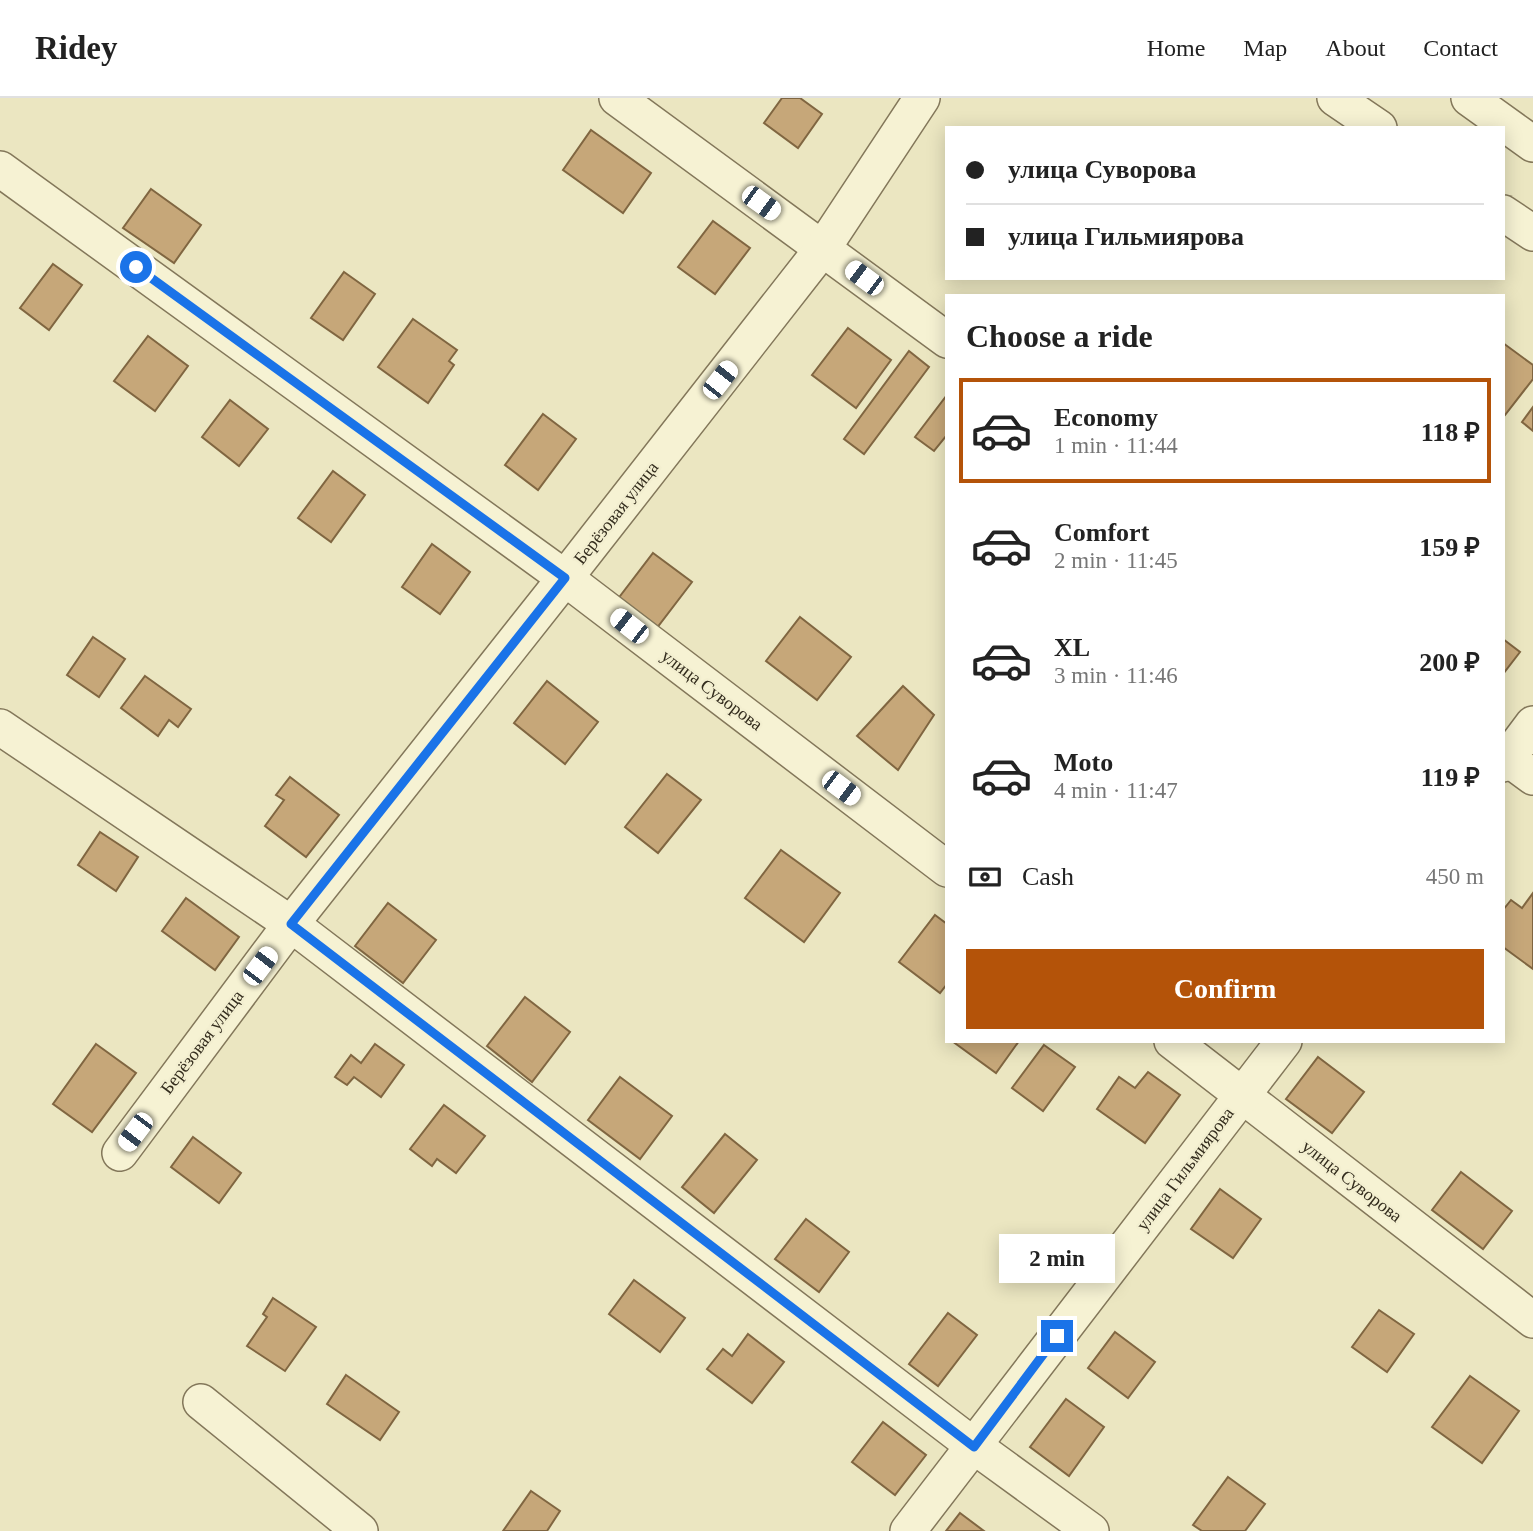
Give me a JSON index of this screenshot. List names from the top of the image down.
{
  "streets": {
    "street": ["Берёзовая улица", "улица Суворова", "улица Гильмиярова"]
  },
  "crossings": [
    ["Берёзовая улица", "улица Суворова"],
    ["улица Суворова", "улица Гильмиярова"]
  ],
  "page": {
    "header": "Ridey",
    "nav": [
      "Home",
      "Map",
      "About",
      "Contact"
    ],
    "banner": ["улица Суворова", "улица Гильмиярова"],
    "heading": "Choose a ride",
    "list": [
      {
        "name": "Economy",
        "note": "1 min · 11:44",
        "value": "118 ₽"
      },
      {
        "name": "Comfort",
        "note": "2 min · 11:45",
        "value": "159 ₽"
      },
      {
        "name": "XL",
        "note": "3 min · 11:46",
        "value": "200 ₽"
      },
      {
        "name": "Moto",
        "note": "4 min · 11:47",
        "value": "119 ₽"
      }
    ],
    "pay": ["Cash", "450 m"],
    "buttons": "Confirm",
    "bubble": "2 min"
  }
}
